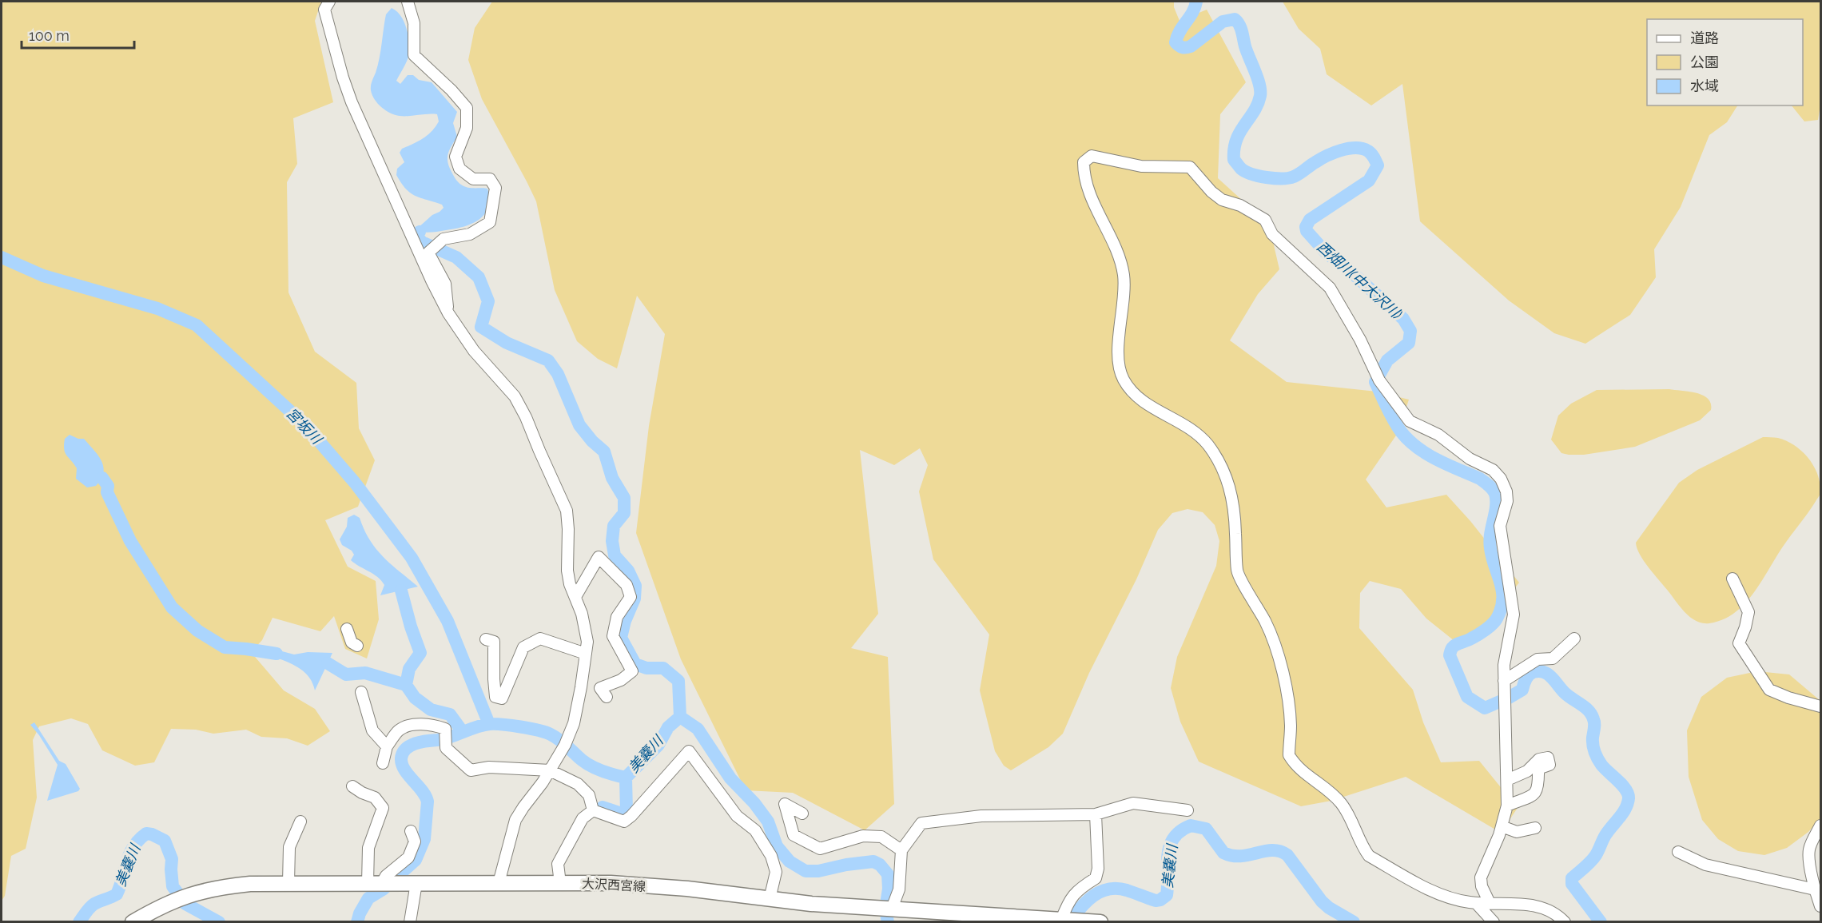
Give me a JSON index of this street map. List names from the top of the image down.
{
  "streets": {
    "main road": ["大沢西宮線"]
  },
  "water": ["西畑川(中大沢川)", "宮坂川", "美嚢川"],
  "legend": ["道路", "公園", "水域"],
  "scale_bar": "100 m"
}
